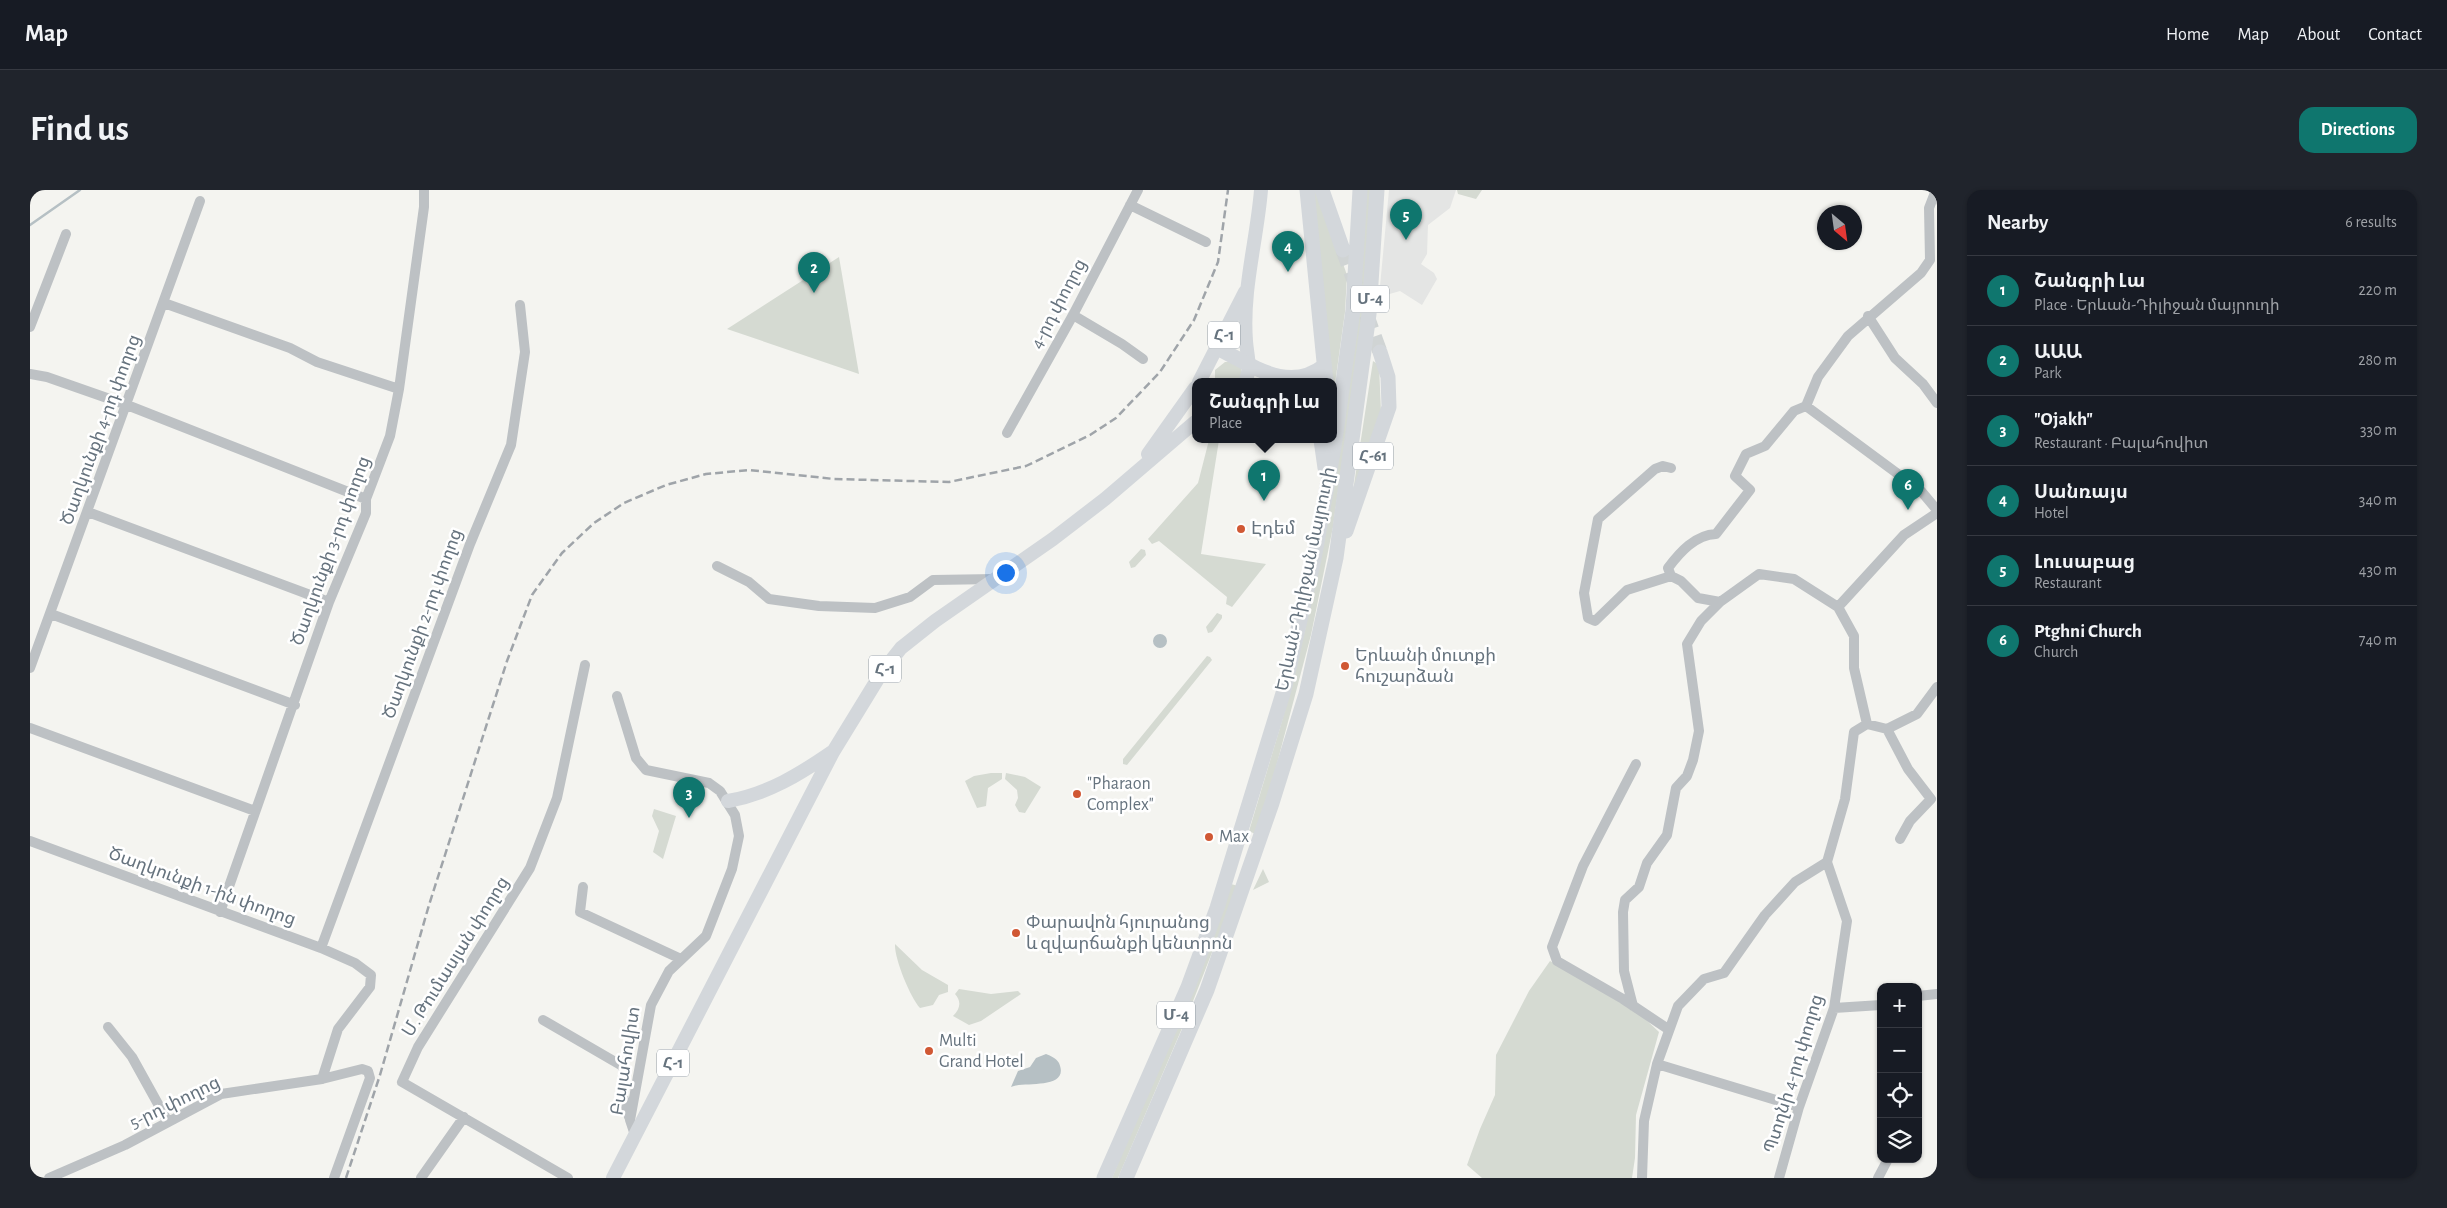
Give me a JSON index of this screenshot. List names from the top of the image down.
{
  "streets": {
    "highway": ["Մ-4", "Հ-61", "Երևան-Դիլիջան մայրուղի"],
    "main road": ["Հ-1"],
    "street": [
      "4-րդ փողոց",
      "Ծաղկունքի 4-րդ փողոց",
      "Ծաղկունքի 3-րդ փողոց",
      "Ծաղկունքի 2-րդ փողոց",
      "Ծաղկունքի 1-ին փողոց",
      "Մ․ Թումասյան փողոց",
      "Բալահովիտ",
      "Պտղնի 4-րդ փողոց",
      "5-րդ փողոց"
    ]
  },
  "crossings": [
    ["Հ-1", "Բալահովիտ"],
    ["Հ-61", "Երևան-Դիլիջան մայրուղի"],
    ["Ծաղկունքի 3-րդ փողոց", "Ծաղկունքի 1-ին փողոց"],
    ["Ծաղկունքի 2-րդ փողոց", "Ծաղկունքի 1-ին փողոց"],
    ["Ծաղկունքի 1-ին փողոց", "5-րդ փողոց"]
  ],
  "places": [
    "Էդեմ",
    "Երևանի մուտքի հուշարձան",
    "\"Pharaon Complex\"",
    "Max",
    "Փարավոն հյուրանոց և զվարճանքի կենտրոն",
    "Multi Grand Hotel"
  ],
  "north": "bottom right",
  "page": {
    "header": "Map",
    "nav": [
      "Home",
      "Map",
      "About",
      "Contact"
    ],
    "buttons": "Directions",
    "title": "Find us",
    "heading": ["Nearby", "6 results"],
    "pins": [
      "5",
      "4",
      "2",
      "1",
      "6",
      "3"
    ],
    "list": [
      {
        "mark": "1",
        "name": "Շանգրի Լա",
        "note": "Place · Երևան-Դիլիջան մայրուղի",
        "value": "220 m"
      },
      {
        "mark": "2",
        "name": "ԱԱԱ",
        "note": "Park",
        "value": "280 m"
      },
      {
        "mark": "3",
        "name": "\"Ojakh\"",
        "note": "Restaurant · Բալահովիտ",
        "value": "330 m"
      },
      {
        "mark": "4",
        "name": "Սանռայս",
        "note": "Hotel",
        "value": "340 m"
      },
      {
        "mark": "5",
        "name": "Լուսաբաց",
        "note": "Restaurant",
        "value": "430 m"
      },
      {
        "mark": "6",
        "name": "Ptghni Church",
        "note": "Church",
        "value": "740 m"
      }
    ],
    "popup": ["Շանգրի Լա", "Place"],
    "map_buttons": ["+", "−"]
  }
}
